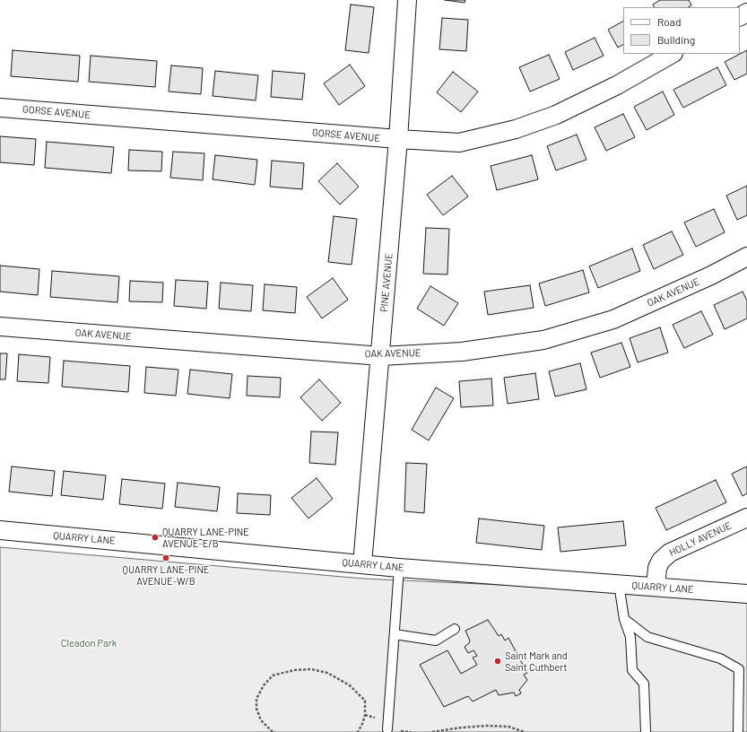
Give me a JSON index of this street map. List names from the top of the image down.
{
  "streets": {
    "street": [
      "GORSE AVENUE",
      "PINE AVENUE",
      "OAK AVENUE",
      "QUARRY LANE",
      "HOLLY AVENUE"
    ]
  },
  "crossings": [
    ["GORSE AVENUE", "PINE AVENUE"],
    ["PINE AVENUE", "OAK AVENUE"],
    ["PINE AVENUE", "QUARRY LANE"],
    ["QUARRY LANE", "HOLLY AVENUE"]
  ],
  "parks": ["Cleadon Park"],
  "places": ["QUARRY LANE-PINE AVENUE-E/B", "QUARRY LANE-PINE AVENUE-W/B", "Saint Mark and Saint Cuthbert"],
  "legend": ["Road", "Building"]
}
